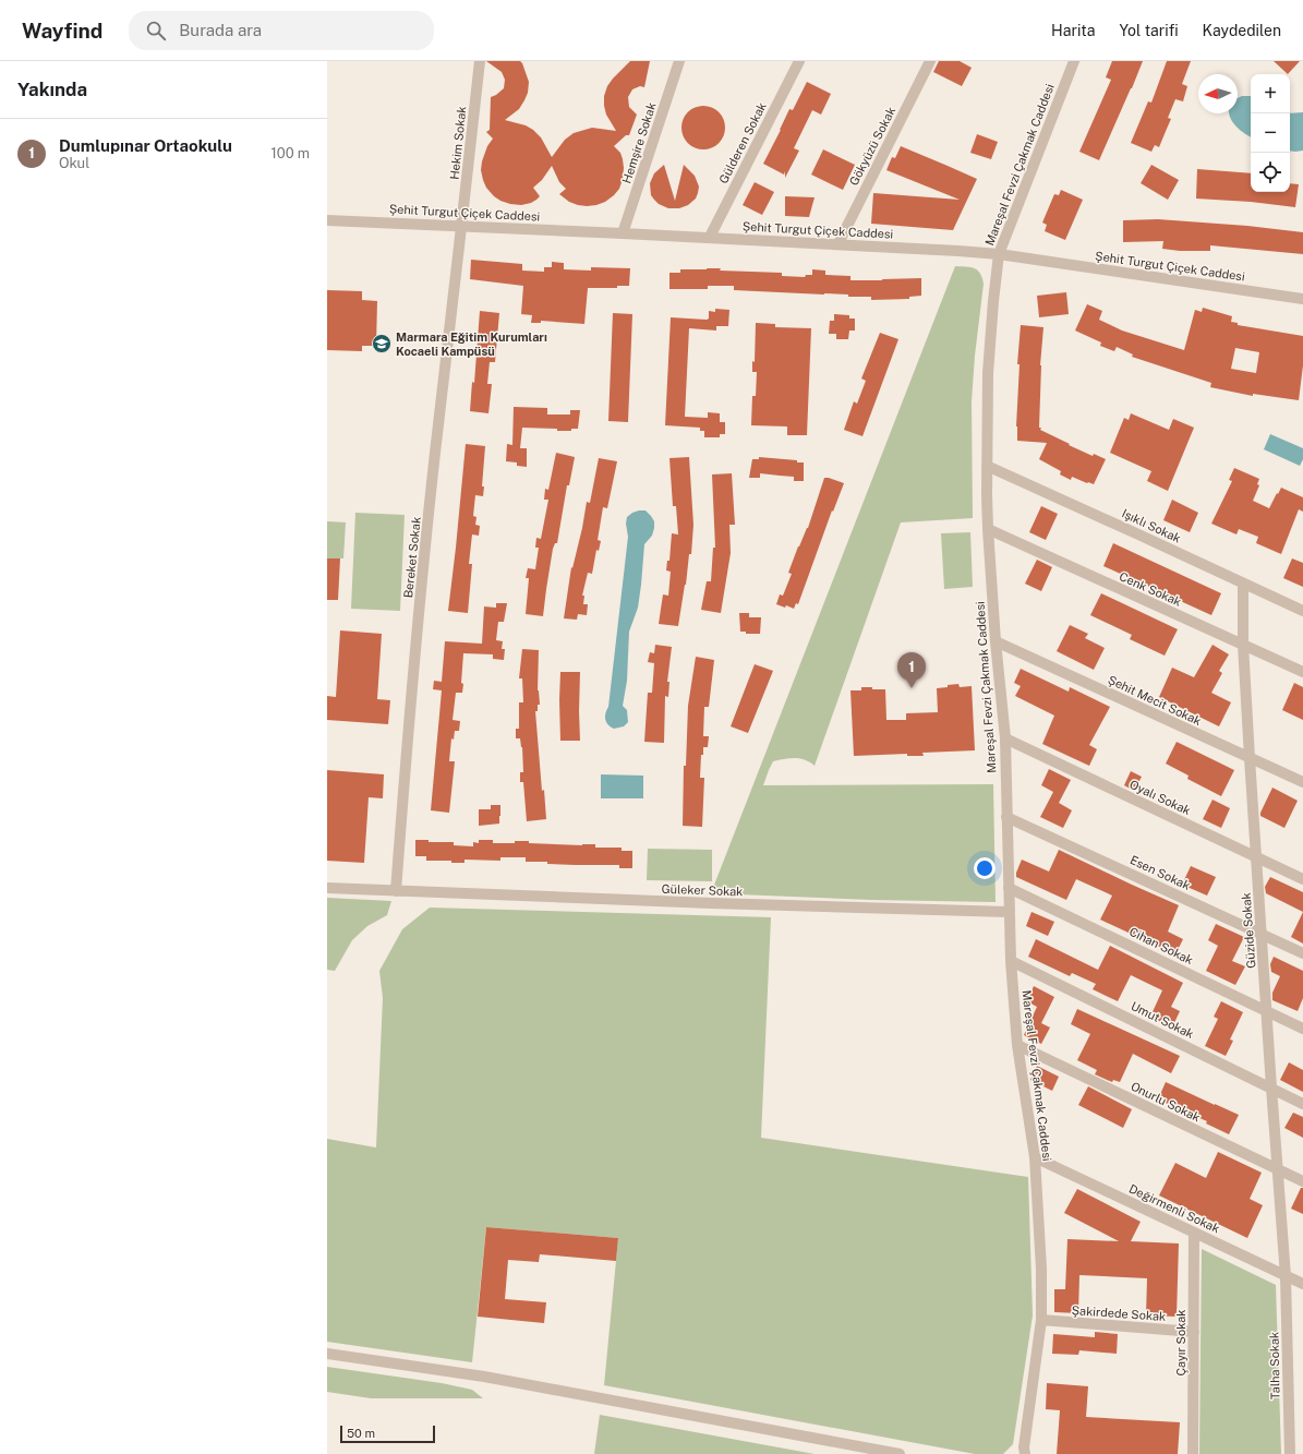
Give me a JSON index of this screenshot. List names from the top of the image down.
{
  "streets": {
    "street": [
      "Hekim Sokak",
      "Hemşire Sokak",
      "Gülderen Sokak",
      "Gökyüzü Sokak",
      "Mareşal Fevzi Çakmak Caddesi",
      "Şehit Turgut Çiçek Caddesi",
      "Işıklı Sokak",
      "Bereket Sokak",
      "Cenk Sokak",
      "Şehit Mecit Sokak",
      "Oyalı Sokak",
      "Esen Sokak",
      "Güleker Sokak",
      "Güzide Sokak",
      "Cihan Sokak",
      "Umut Sokak",
      "Onurlu Sokak",
      "Değirmenli Sokak",
      "Şakirdede Sokak",
      "Çayır Sokak",
      "Talha Sokak"
    ]
  },
  "crossings": [
    ["Hekim Sokak", "Şehit Turgut Çiçek Caddesi"],
    ["Hekim Sokak", "Bereket Sokak"],
    ["Hemşire Sokak", "Şehit Turgut Çiçek Caddesi"],
    ["Gülderen Sokak", "Şehit Turgut Çiçek Caddesi"],
    ["Gökyüzü Sokak", "Şehit Turgut Çiçek Caddesi"],
    ["Mareşal Fevzi Çakmak Caddesi", "Şehit Turgut Çiçek Caddesi"],
    ["Mareşal Fevzi Çakmak Caddesi", "Işıklı Sokak"],
    ["Mareşal Fevzi Çakmak Caddesi", "Cenk Sokak"],
    ["Mareşal Fevzi Çakmak Caddesi", "Şehit Mecit Sokak"],
    ["Mareşal Fevzi Çakmak Caddesi", "Oyalı Sokak"],
    ["Mareşal Fevzi Çakmak Caddesi", "Esen Sokak"],
    ["Mareşal Fevzi Çakmak Caddesi", "Güleker Sokak"],
    ["Mareşal Fevzi Çakmak Caddesi", "Cihan Sokak"],
    ["Mareşal Fevzi Çakmak Caddesi", "Umut Sokak"],
    ["Mareşal Fevzi Çakmak Caddesi", "Onurlu Sokak"],
    ["Mareşal Fevzi Çakmak Caddesi", "Değirmenli Sokak"],
    ["Mareşal Fevzi Çakmak Caddesi", "Şakirdede Sokak"],
    ["Şehit Turgut Çiçek Caddesi", "Bereket Sokak"],
    ["Işıklı Sokak", "Güzide Sokak"],
    ["Bereket Sokak", "Güleker Sokak"],
    ["Cenk Sokak", "Güzide Sokak"],
    ["Şehit Mecit Sokak", "Güzide Sokak"],
    ["Oyalı Sokak", "Güzide Sokak"],
    ["Esen Sokak", "Güzide Sokak"],
    ["Güzide Sokak", "Cihan Sokak"],
    ["Güzide Sokak", "Umut Sokak"],
    ["Güzide Sokak", "Onurlu Sokak"],
    ["Güzide Sokak", "Değirmenli Sokak"],
    ["Güzide Sokak", "Talha Sokak"],
    ["Değirmenli Sokak", "Çayır Sokak"],
    ["Değirmenli Sokak", "Talha Sokak"],
    ["Şakirdede Sokak", "Çayır Sokak"]
  ],
  "places": {
    "school or university": ["Marmara Eğitim Kurumları Kocaeli Kampüsü"]
  },
  "scale_bar": "50 m",
  "north": "left",
  "page": {
    "header": "Wayfind",
    "search": "Burada ara",
    "nav": ["Harita", "Yol tarifi", "Kaydedilen"],
    "heading": "Yakında",
    "map_buttons": ["+", "−"],
    "list": [
      {
        "mark": "1",
        "name": "Dumlupınar Ortaokulu",
        "note": "Okul",
        "value": "100 m"
      }
    ],
    "pins": "1",
    "scale": "50 m"
  }
}
